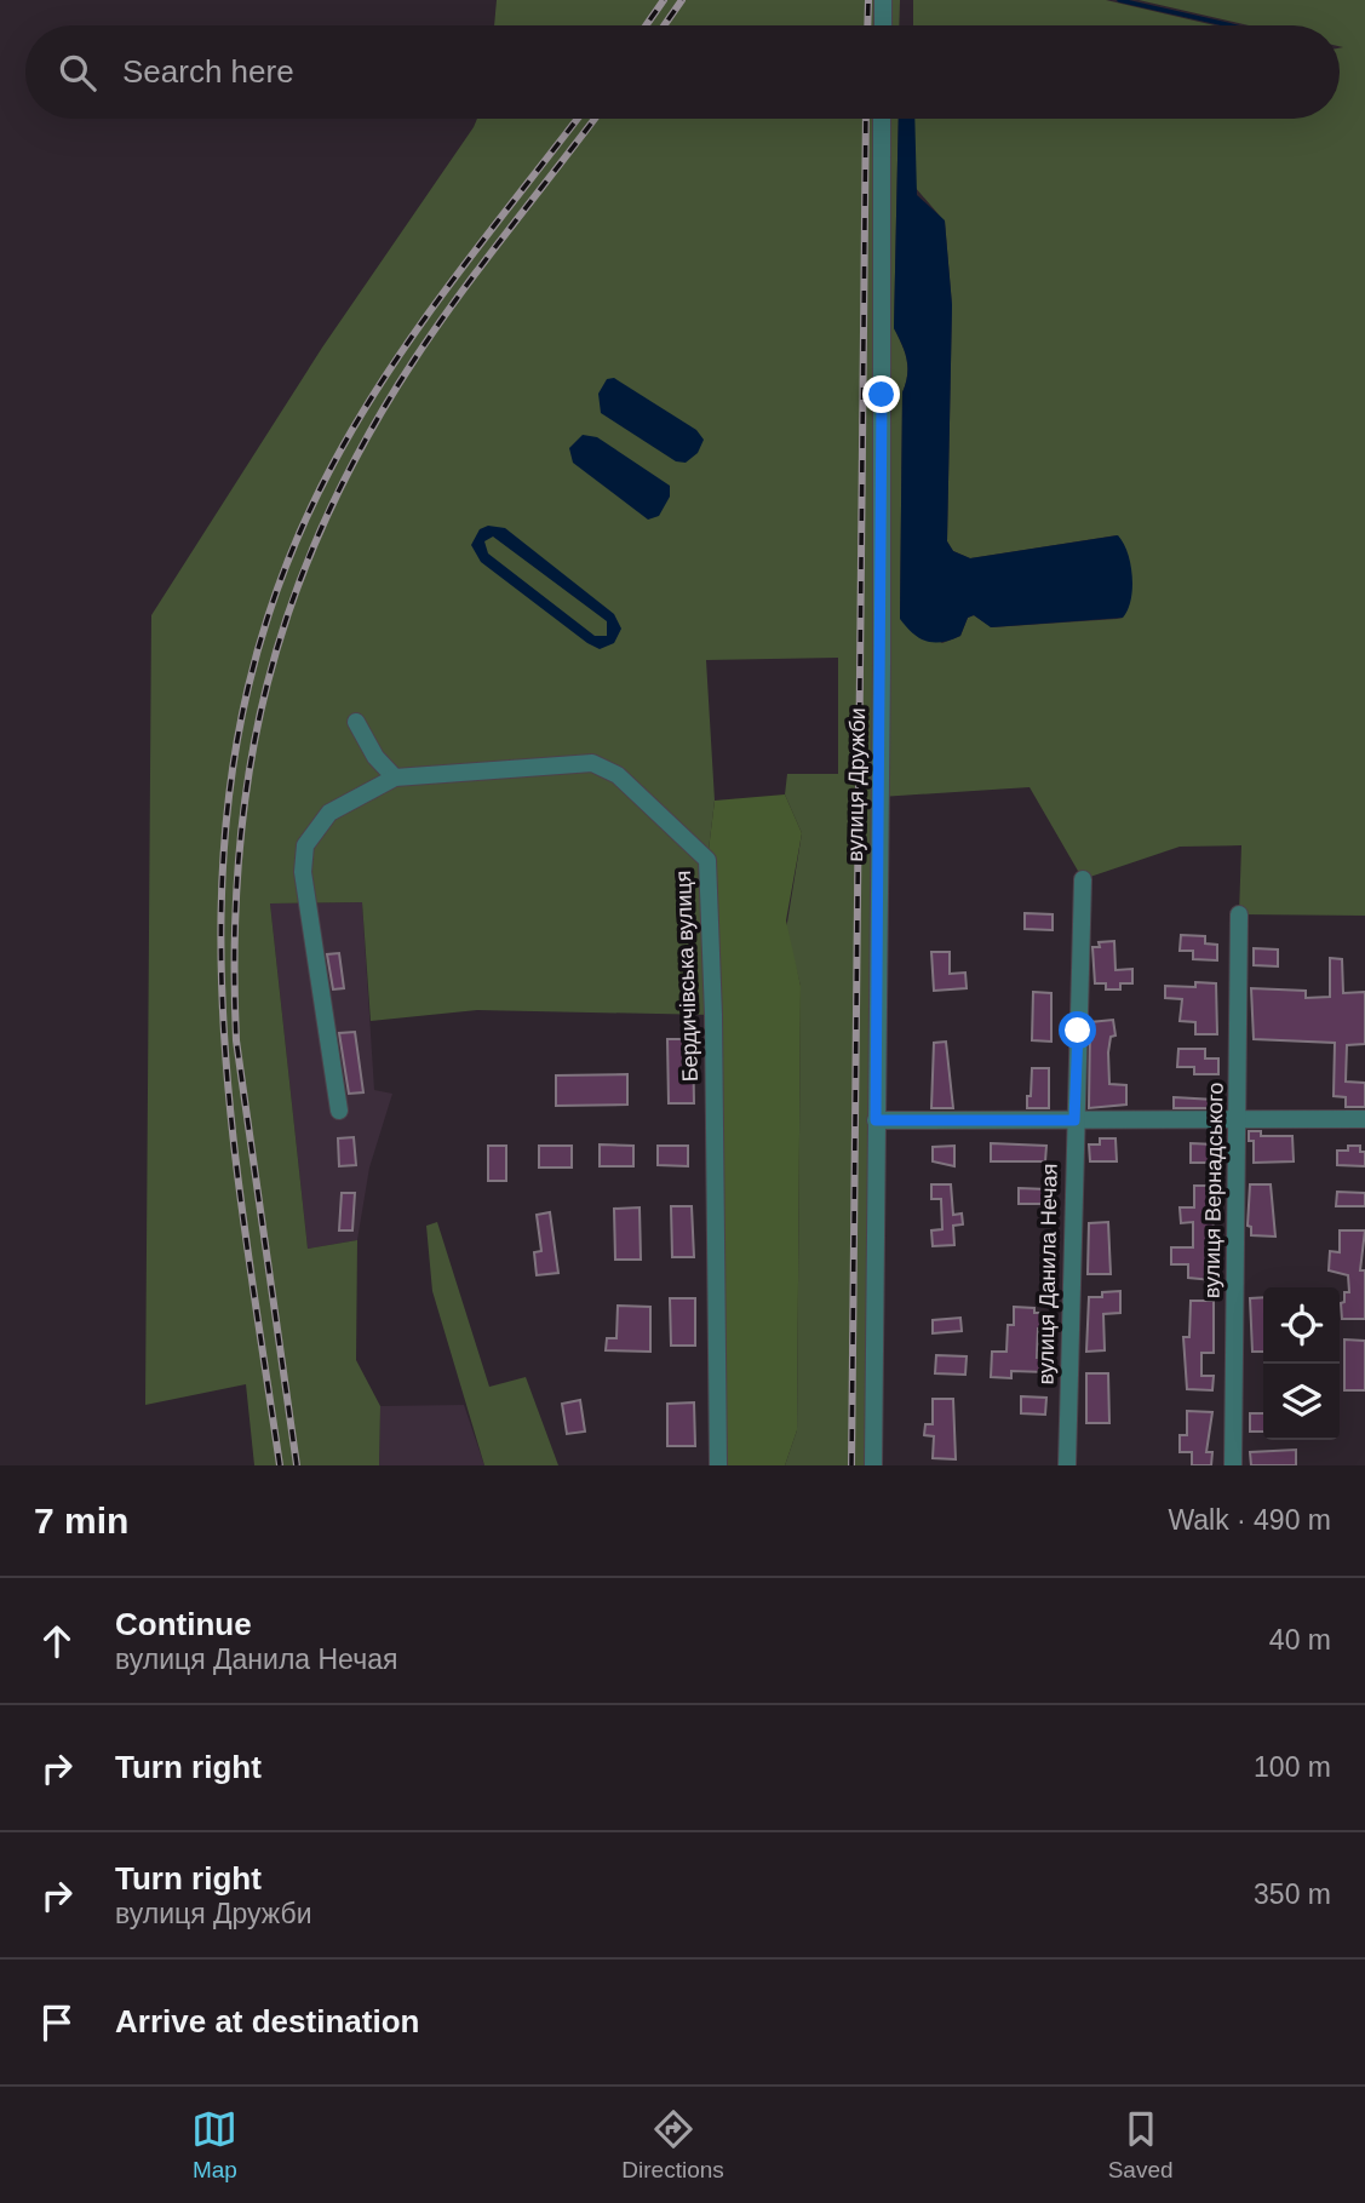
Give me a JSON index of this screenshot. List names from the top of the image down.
{
  "streets": {
    "street": [
      "вулиця Дружби",
      "Бердичівська вулиця",
      "вулиця Вернадського",
      "вулиця Данила Нечая"
    ]
  },
  "page": {
    "search": "Search here",
    "heading": ["7 min", "Walk · 490 m"],
    "list": [
      ["Continue", "вулиця Данила Нечая", "40 m"],
      ["Turn right", "100 m"],
      ["Turn right", "вулиця Дружби", "350 m"],
      "Arrive at destination"
    ],
    "nav": ["Map", "Directions", "Saved"]
  }
}
